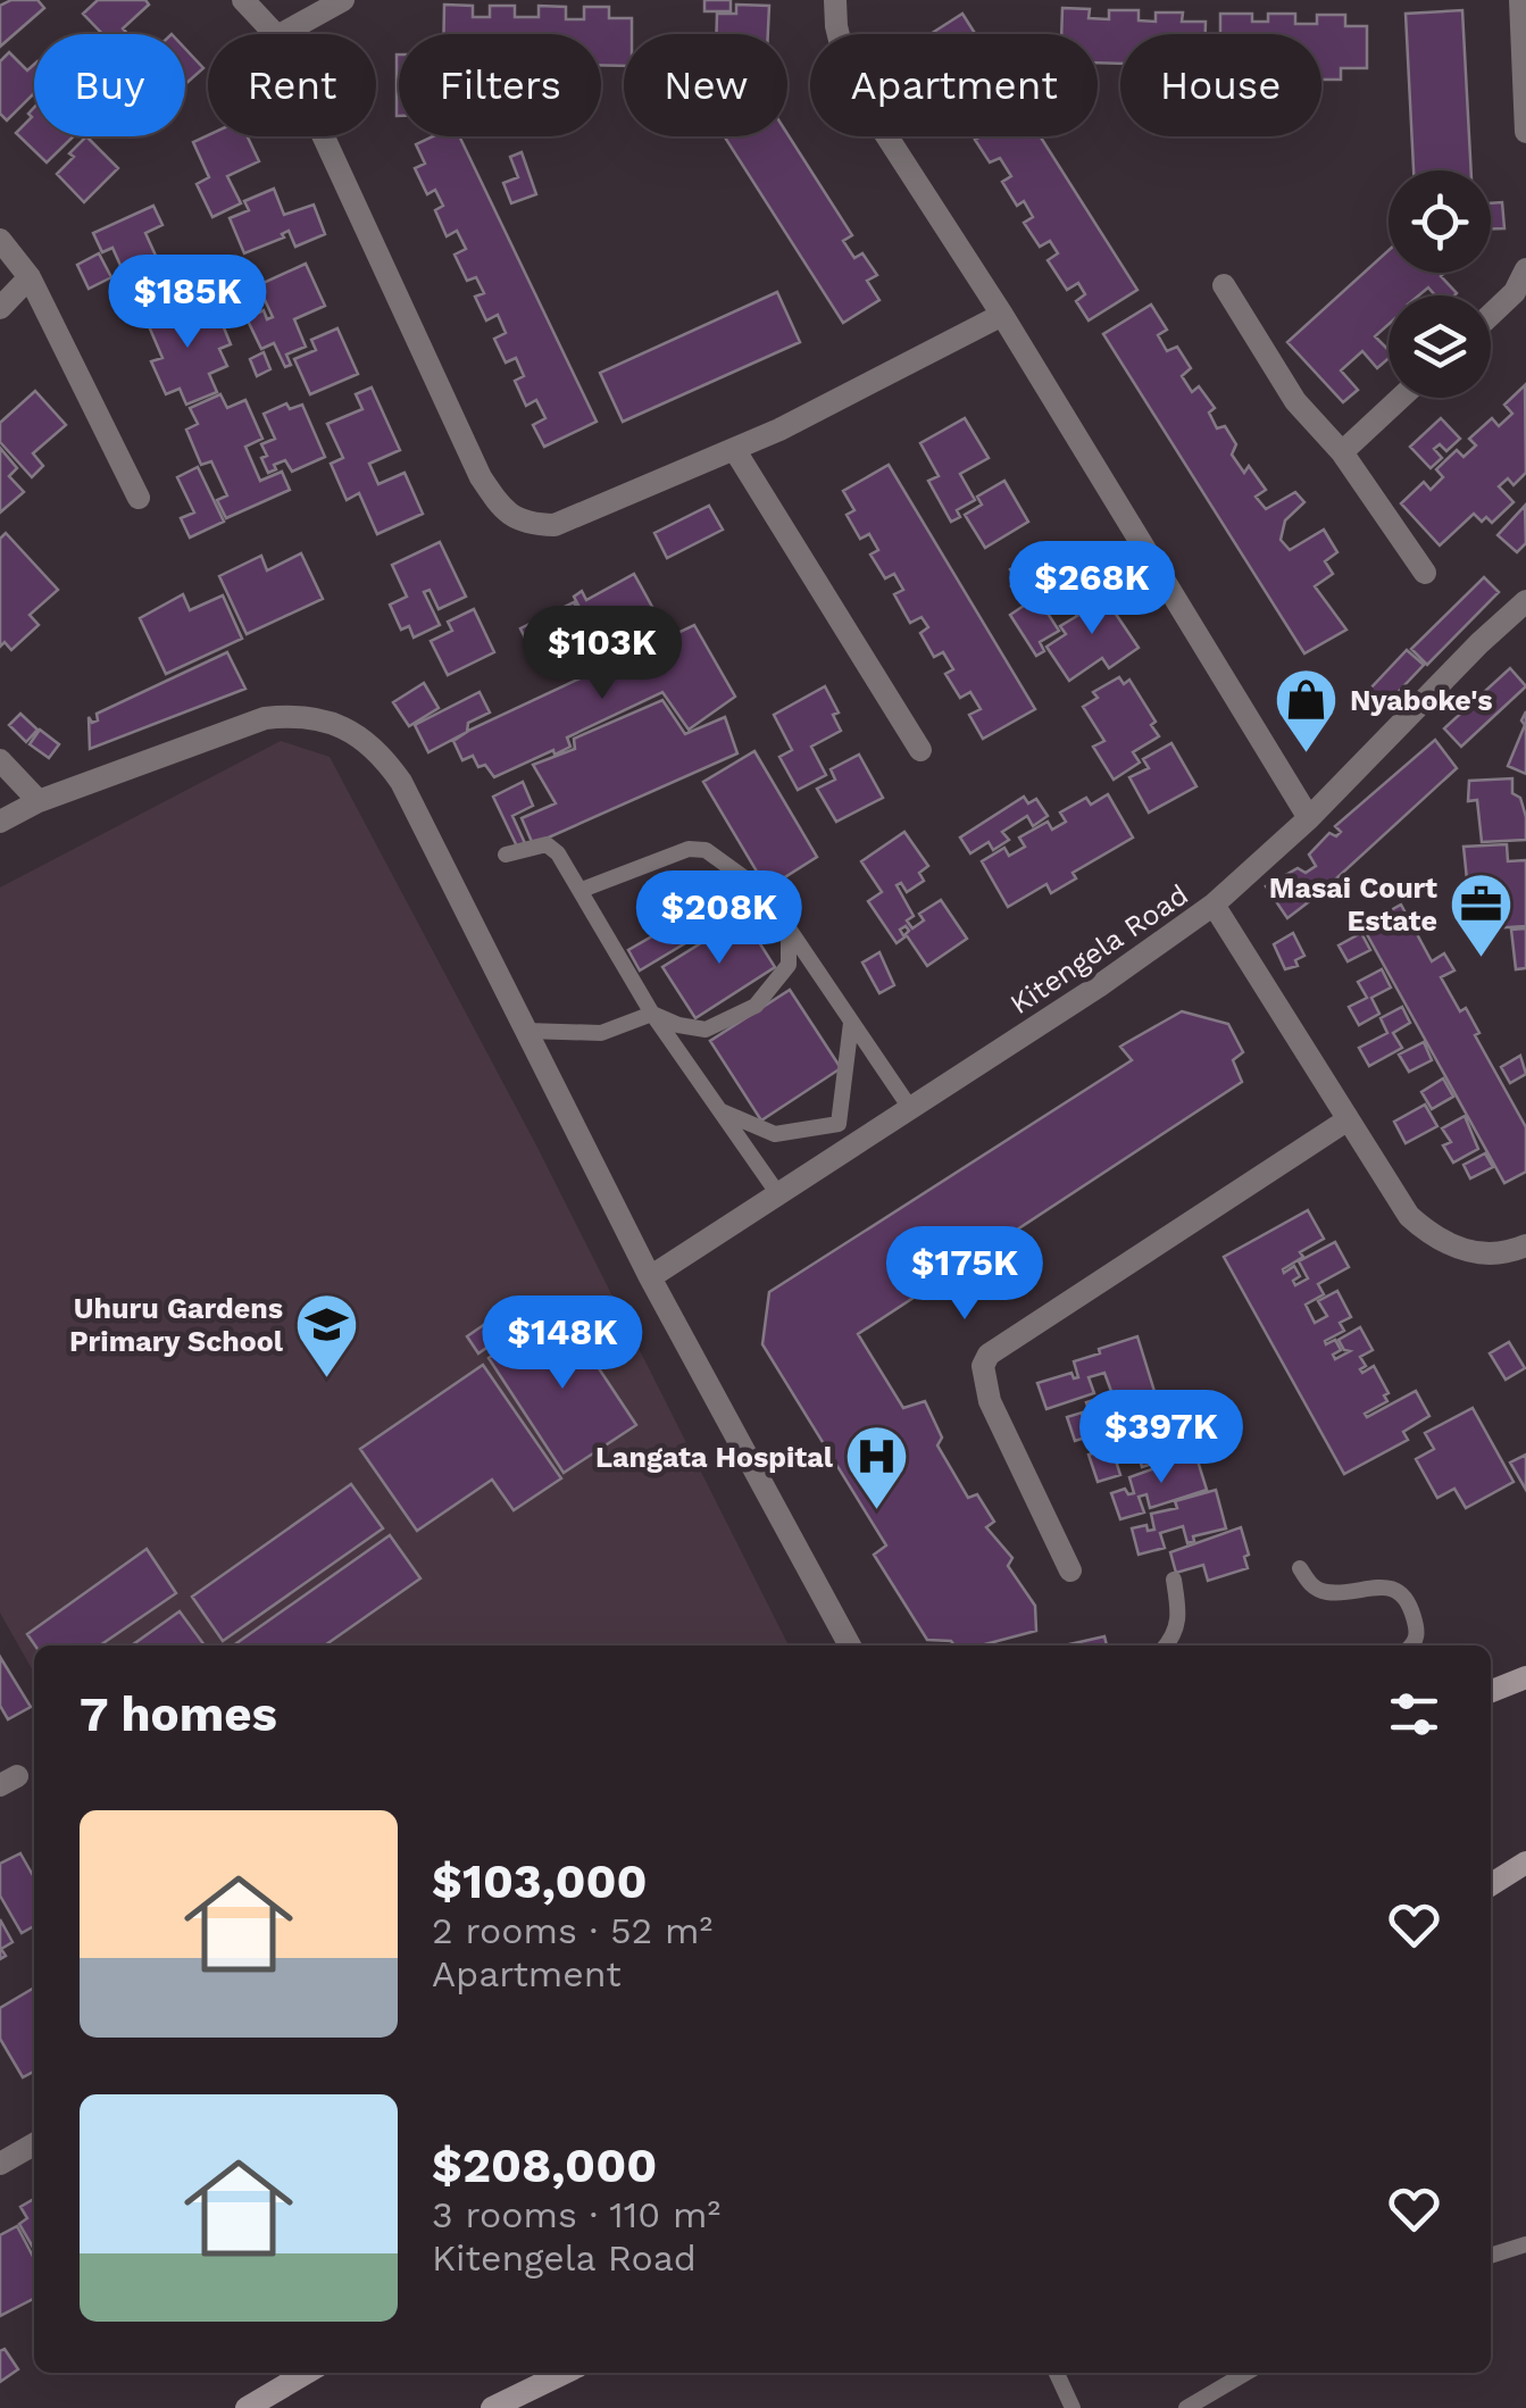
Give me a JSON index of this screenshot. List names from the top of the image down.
{
  "streets": {
    "street": ["Kitengela Road"]
  },
  "places": {
    "shop": ["Nyaboke's"],
    "office": ["Masai Court Estate"],
    "school or university": ["Uhuru Gardens Primary School"],
    "hospital": ["Langata Hospital"]
  },
  "page": {
    "chip": [
      "Buy",
      "Rent",
      "Filters",
      "New",
      "Apartment",
      "House"
    ],
    "price": [
      "$185K",
      "$268K",
      "$103K",
      "$208K",
      "$175K",
      "$148K",
      "$397K"
    ],
    "heading": "7 homes",
    "list": [
      {
        "name": "$103,000",
        "note": "2 rooms · 52 m² · Apartment"
      },
      {
        "name": "$208,000",
        "note": "3 rooms · 110 m² · Kitengela Road"
      }
    ]
  }
}
